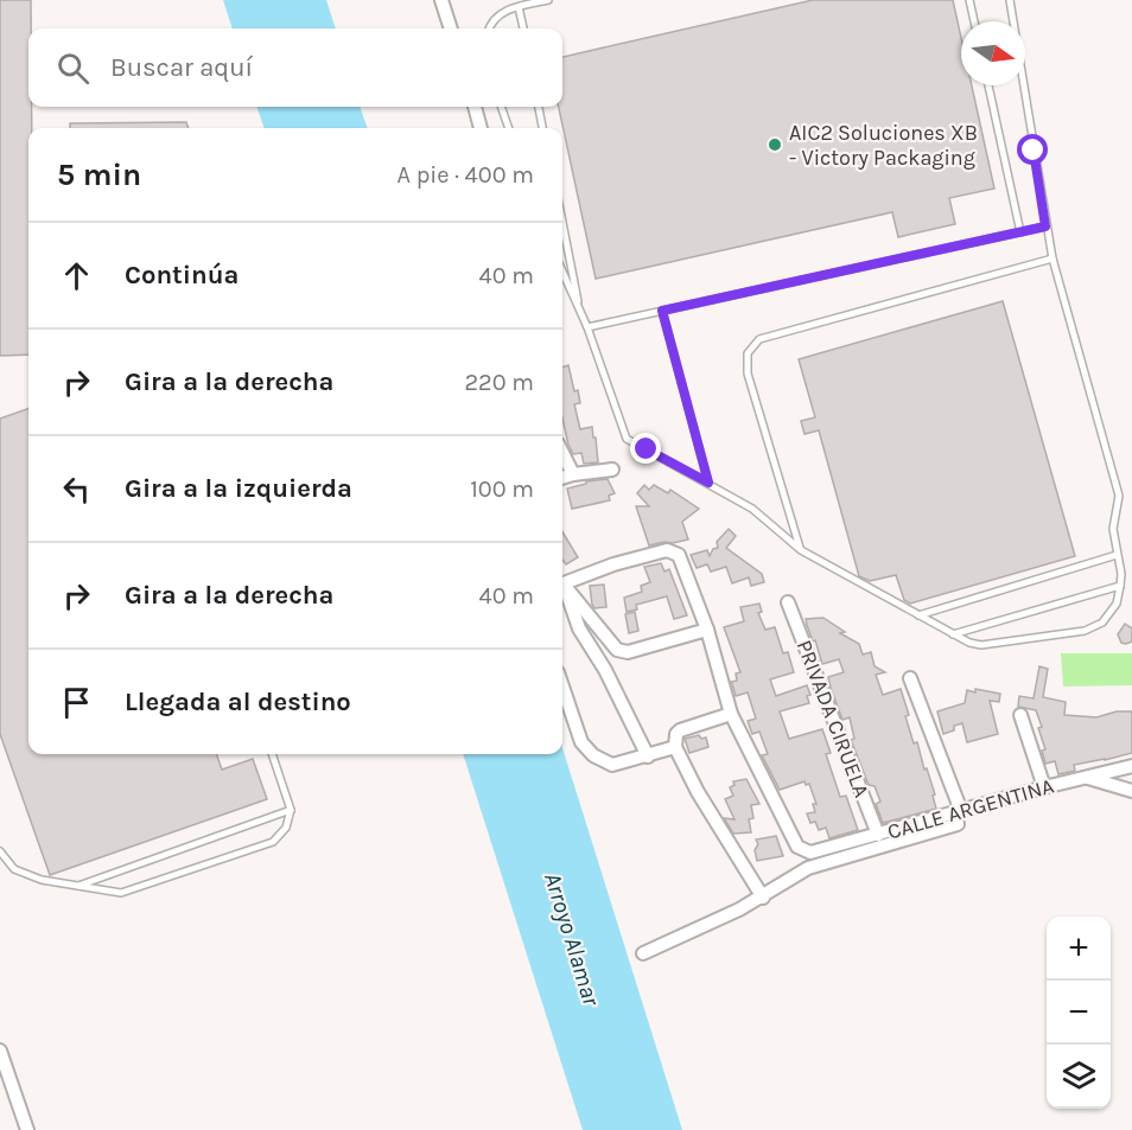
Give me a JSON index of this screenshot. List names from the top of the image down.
{
  "streets": {
    "street": ["PRIVADA CIRUELA", "CALLE ARGENTINA"]
  },
  "crossings": [
    ["PRIVADA CIRUELA", "CALLE ARGENTINA"]
  ],
  "water": ["Arroyo Alamar"],
  "places": ["AIC2 Soluciones XB - Victory Packaging"],
  "north": "right",
  "page": {
    "search": "Buscar aquí",
    "heading": ["5 min", "A pie · 400 m"],
    "list": [
      ["Continúa", "40 m"],
      ["Gira a la derecha", "220 m"],
      ["Gira a la izquierda", "100 m"],
      ["Gira a la derecha", "40 m"],
      "Llegada al destino"
    ],
    "map_buttons": ["+", "−"]
  }
}
